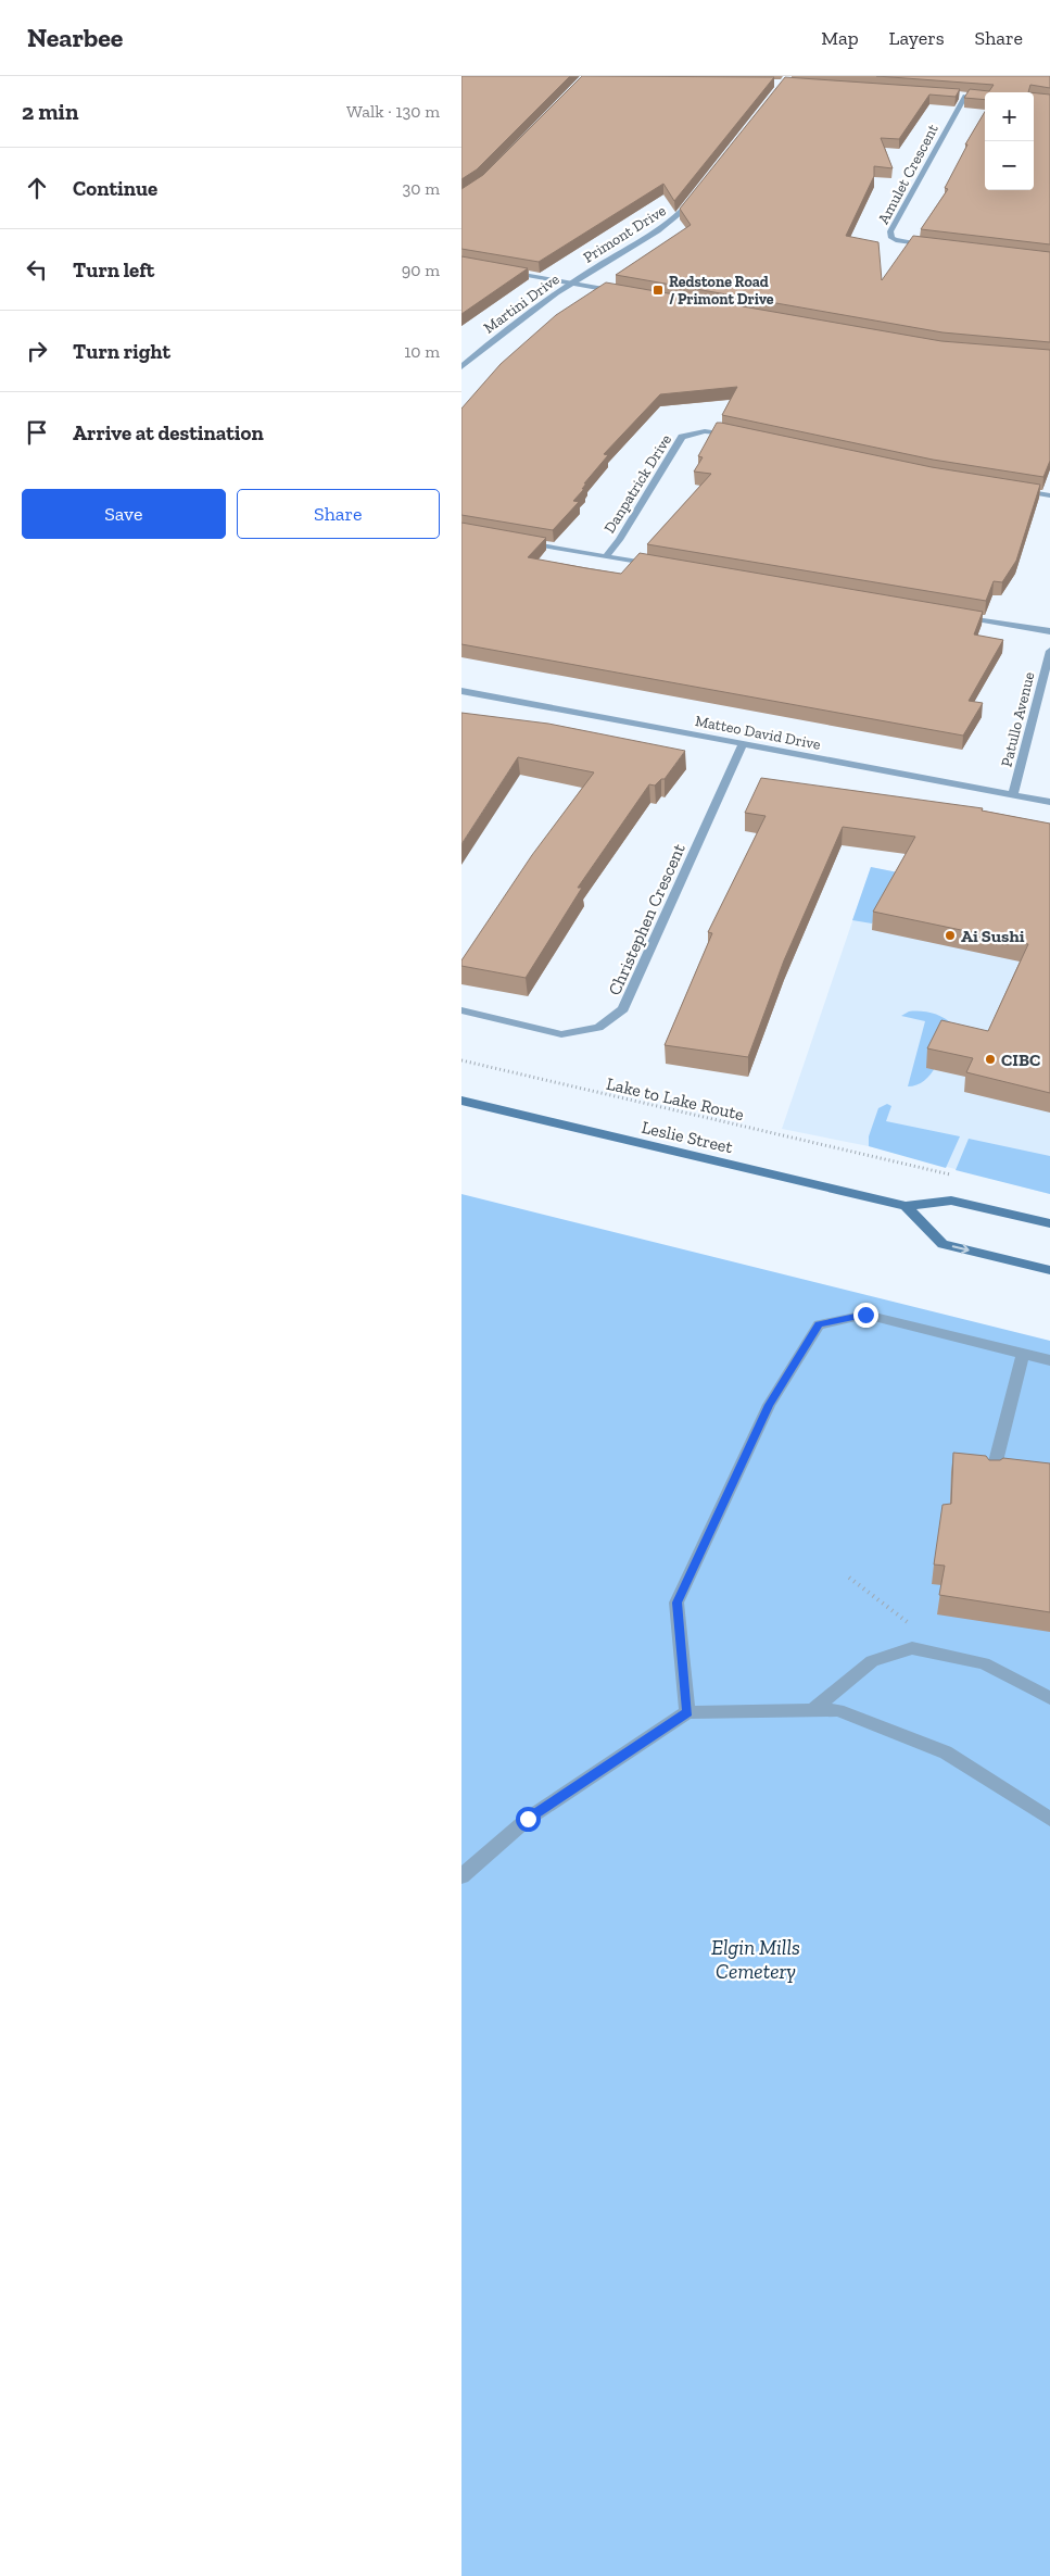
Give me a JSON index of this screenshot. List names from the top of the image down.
{
  "streets": {
    "main road": ["Leslie Street"],
    "street": [
      "Amulet Crescent",
      "Primont Drive",
      "Martini Drive",
      "Danpatrick Drive",
      "Patullo Avenue",
      "Matteo David Drive",
      "Christephen Crescent"
    ],
    "path": ["Lake to Lake Route"]
  },
  "crossings": [
    ["Primont Drive", "Martini Drive"],
    ["Patullo Avenue", "Matteo David Drive"],
    ["Matteo David Drive", "Christephen Crescent"]
  ],
  "parks": ["Elgin Mills Cemetery"],
  "places": {
    "transit": ["Redstone Road / Primont Drive"],
    "other": ["Ai Sushi", "CIBC"]
  },
  "page": {
    "header": "Nearbee",
    "nav": ["Map", "Layers", "Share"],
    "heading": ["2 min", "Walk · 130 m"],
    "map_buttons": ["+", "−"],
    "list": [
      ["Continue", "30 m"],
      ["Turn left", "90 m"],
      ["Turn right", "10 m"],
      "Arrive at destination"
    ],
    "buttons": ["Save", "Share"]
  }
}
